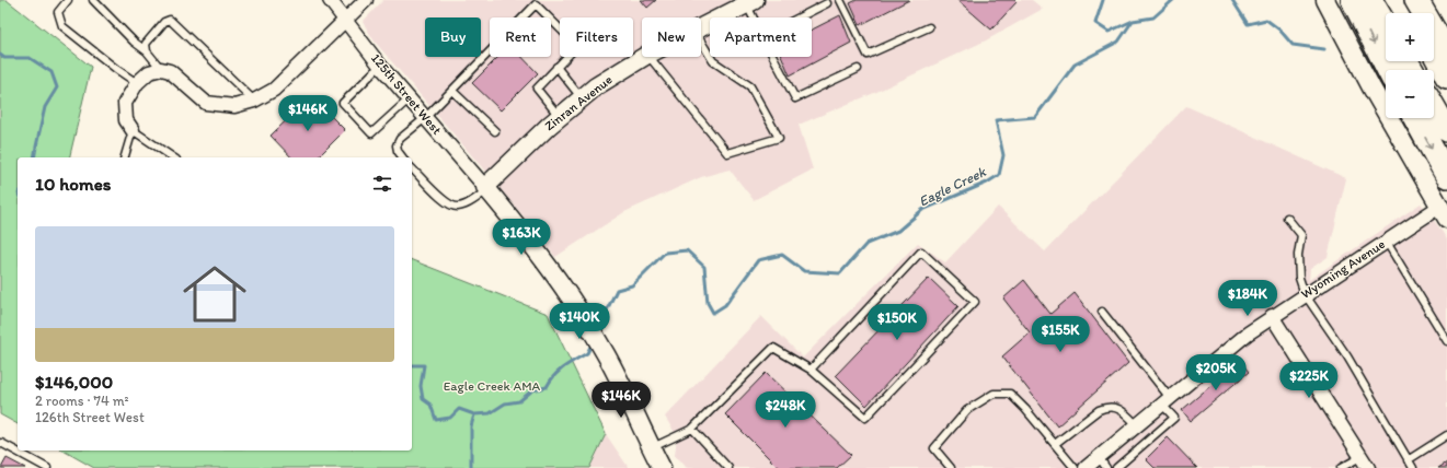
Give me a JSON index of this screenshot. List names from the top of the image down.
{
  "streets": {
    "street": ["125th Street West", "Zinran Avenue", "Wyoming Avenue"]
  },
  "crossings": [
    ["125th Street West", "Zinran Avenue"]
  ],
  "water": ["Eagle Creek"],
  "parks": ["Eagle Creek AMA"],
  "page": {
    "map_buttons": ["+", "−"],
    "chip": [
      "Buy",
      "Rent",
      "Filters",
      "New",
      "Apartment"
    ],
    "price": [
      "$146K",
      "$163K",
      "$184K",
      "$140K",
      "$150K",
      "$155K",
      "$205K",
      "$225K",
      "$146K",
      "$248K"
    ],
    "heading": "10 homes",
    "list": [
      {
        "name": "$146,000",
        "note": "2 rooms · 74 m² · 126th Street West"
      }
    ]
  }
}
